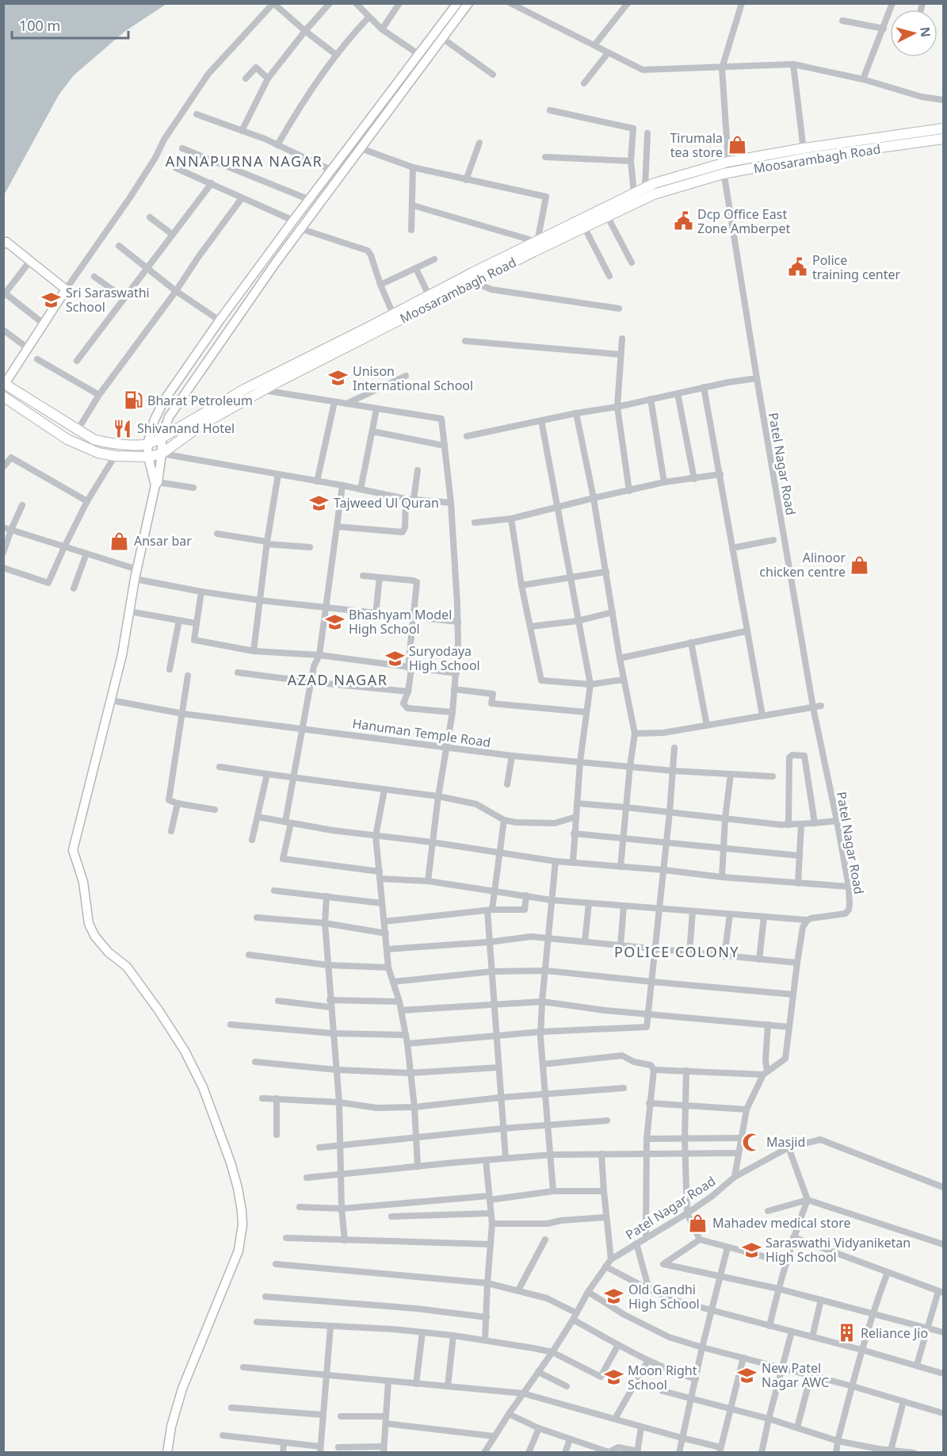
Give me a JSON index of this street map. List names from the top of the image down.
{
  "streets": {
    "main road": ["Moosarambagh Road"],
    "street": ["Patel Nagar Road", "Hanuman Temple Road"]
  },
  "crossings": [
    ["Moosarambagh Road", "Patel Nagar Road"]
  ],
  "districts": ["ANNAPURNA NAGAR", "AZAD NAGAR", "POLICE COLONY"],
  "places": {
    "shop": [
      "Tirumala tea store",
      "Ansar bar",
      "Alinoor chicken centre",
      "Mahadev medical store"
    ],
    "public building": ["Dcp Office East Zone Amberpet", "Police training center"],
    "school or university": [
      "Sri Saraswathi School",
      "Unison International School",
      "Tajweed Ul Quran",
      "Bhashyam Model High School",
      "Suryodaya High School",
      "Saraswathi Vidyaniketan High School",
      "Old Gandhi High School",
      "New Patel Nagar AWC",
      "Moon Right School"
    ],
    "fuel station": ["Bharat Petroleum"],
    "restaurant": ["Shivanand Hotel"],
    "mosque": ["Masjid"],
    "building": ["Reliance Jio"]
  },
  "scale_bar": "100 m",
  "north": "right"
}
